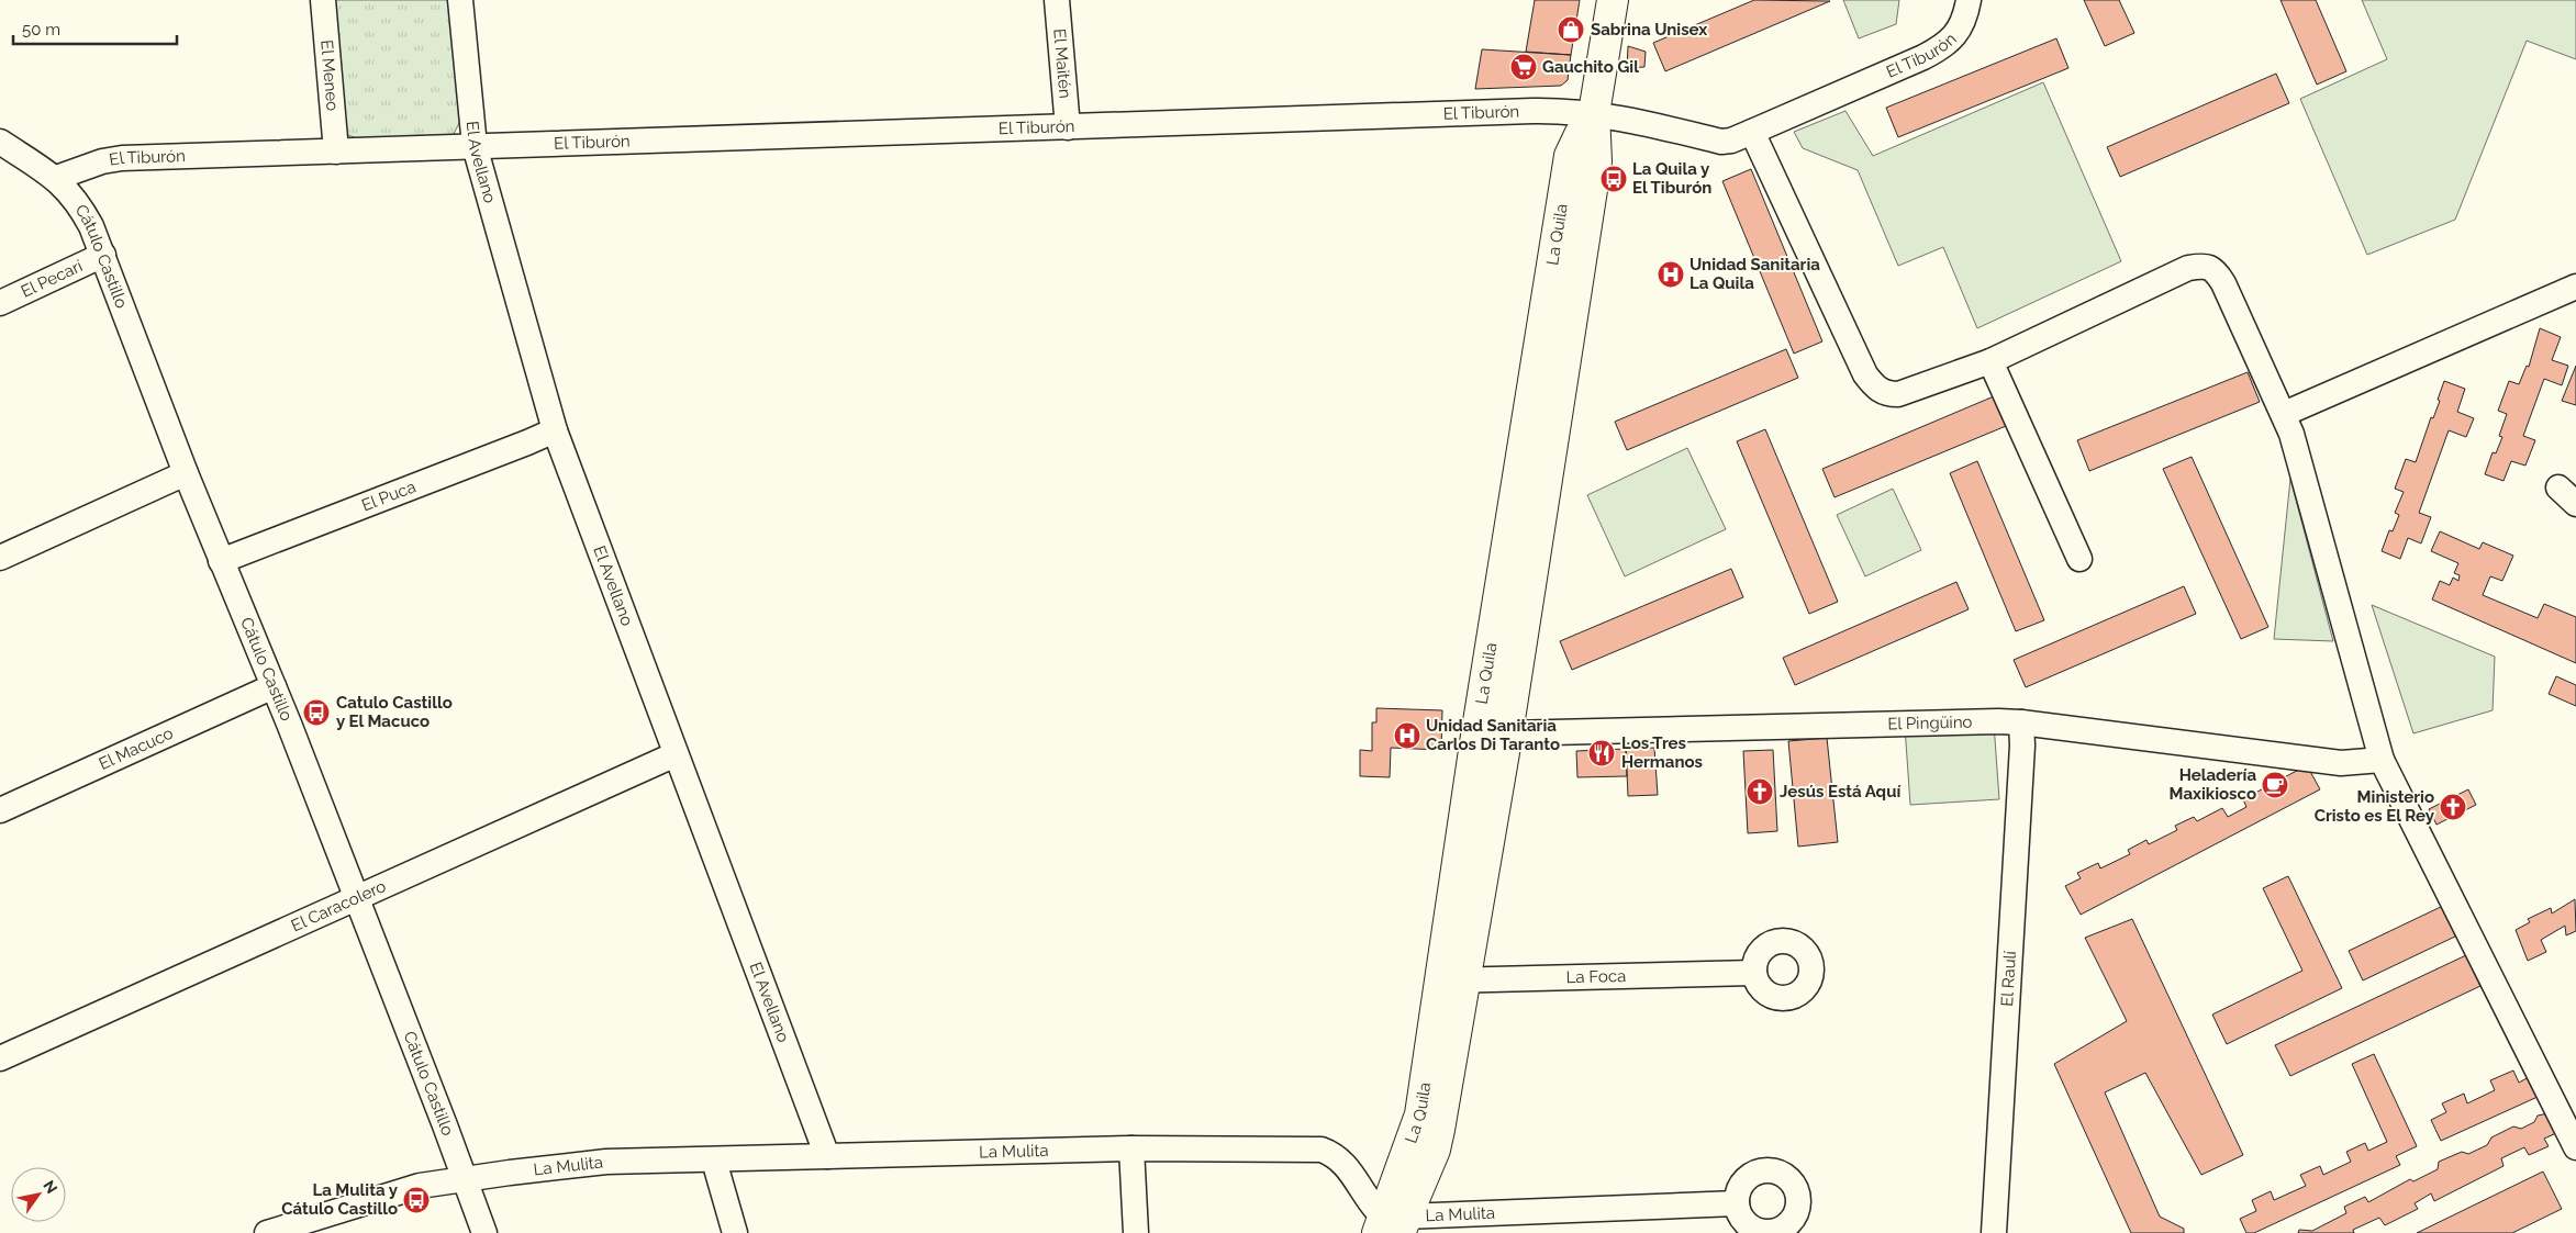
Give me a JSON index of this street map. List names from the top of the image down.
{
  "streets": {
    "main road": ["La Quila", "El Pingüino"],
    "street": [
      "El Tiburón",
      "El Maitén",
      "El Meneo",
      "El Avellano",
      "Cátulo Castillo",
      "El Pecarí",
      "El Puca",
      "El Macuco",
      "El Caracolero",
      "La Foca",
      "El Raulí",
      "La Mulita"
    ]
  },
  "crossings": [
    ["El Tiburón", "El Maitén"],
    ["El Tiburón", "El Meneo"],
    ["El Tiburón", "El Avellano"],
    ["El Tiburón", "La Quila"],
    ["El Tiburón", "Cátulo Castillo"],
    ["El Avellano", "El Puca"],
    ["El Avellano", "El Caracolero"],
    ["El Avellano", "La Mulita"],
    ["La Quila", "El Pingüino"],
    ["La Quila", "La Foca"],
    ["La Quila", "La Mulita"],
    ["Cátulo Castillo", "El Pecarí"],
    ["Cátulo Castillo", "El Puca"],
    ["Cátulo Castillo", "El Macuco"],
    ["Cátulo Castillo", "El Caracolero"],
    ["Cátulo Castillo", "La Mulita"],
    ["El Pingüino", "El Raulí"]
  ],
  "places": {
    "shop": ["Sabrina Unisex"],
    "supermarket": ["Gauchito Gil"],
    "bus stop": ["La Quila y El Tiburón", "Catulo Castillo y El Macuco", "La Mulita y Cátulo Castillo"],
    "hospital": ["Unidad Sanitaria La Quila", "Unidad Sanitaria Carlos Di Taranto"],
    "restaurant": ["Los Tres Hermanos"],
    "cafe": ["Heladería Maxikiosco"],
    "church": ["Jesús Está Aquí", "Ministerio Cristo es El Rey"]
  },
  "scale_bar": "50 m",
  "north": "top right"
}
